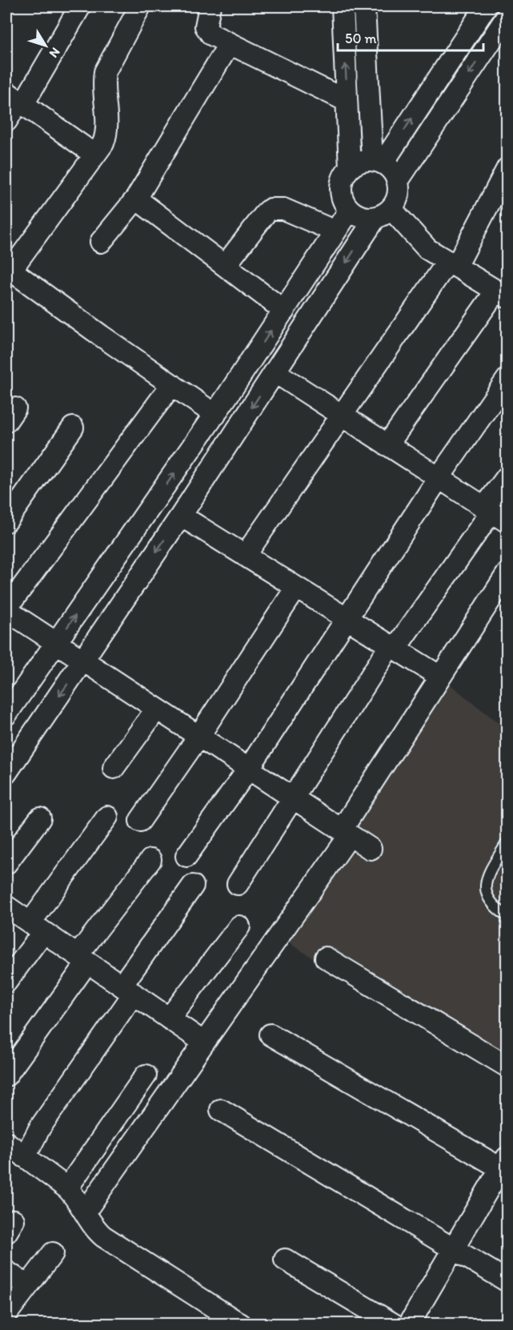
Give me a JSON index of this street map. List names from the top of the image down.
{
  "scale_bar": "50 m",
  "north": "bottom right"
}
